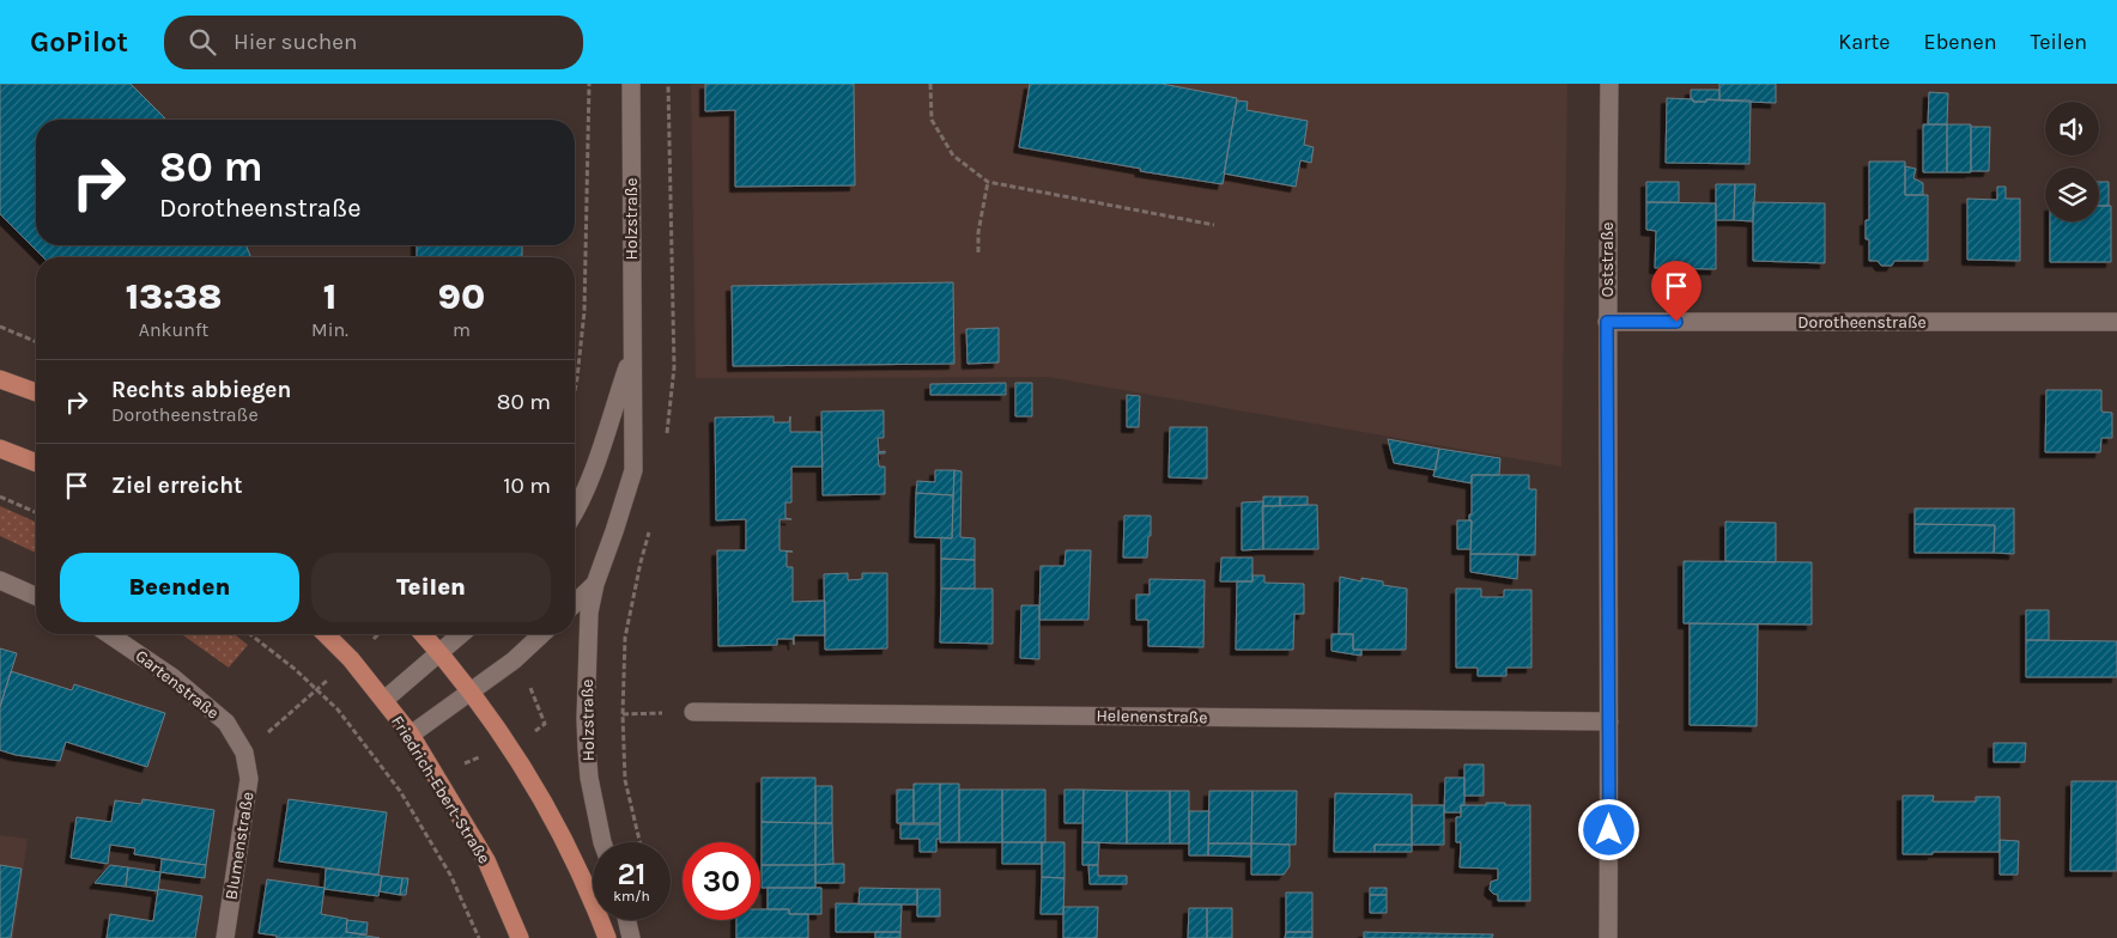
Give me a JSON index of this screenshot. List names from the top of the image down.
{
  "streets": {
    "main road": ["Friedrich-Ebert-Straße"],
    "street": [
      "Holzstraße",
      "Oststraße",
      "Dorotheenstraße",
      "Gartenstraße",
      "Helenenstraße",
      "Blumenstraße"
    ]
  },
  "crossings": [
    ["Oststraße", "Dorotheenstraße"],
    ["Oststraße", "Helenenstraße"],
    ["Gartenstraße", "Blumenstraße"]
  ],
  "page": {
    "header": "GoPilot",
    "search": "Hier suchen",
    "nav": ["Karte", "Ebenen", "Teilen"],
    "turn": ["80 m", "Dorotheenstraße"],
    "eta": [
      "13:38",
      "Ankunft",
      "1",
      "Min.",
      "90",
      "m"
    ],
    "list": [
      {
        "name": "Rechts abbiegen",
        "note": "Dorotheenstraße",
        "value": "80 m"
      },
      {
        "name": "Ziel erreicht",
        "value": "10 m"
      }
    ],
    "buttons": ["Beenden", "Teilen"],
    "speed": "21 km/h",
    "limit": "30"
  }
}
